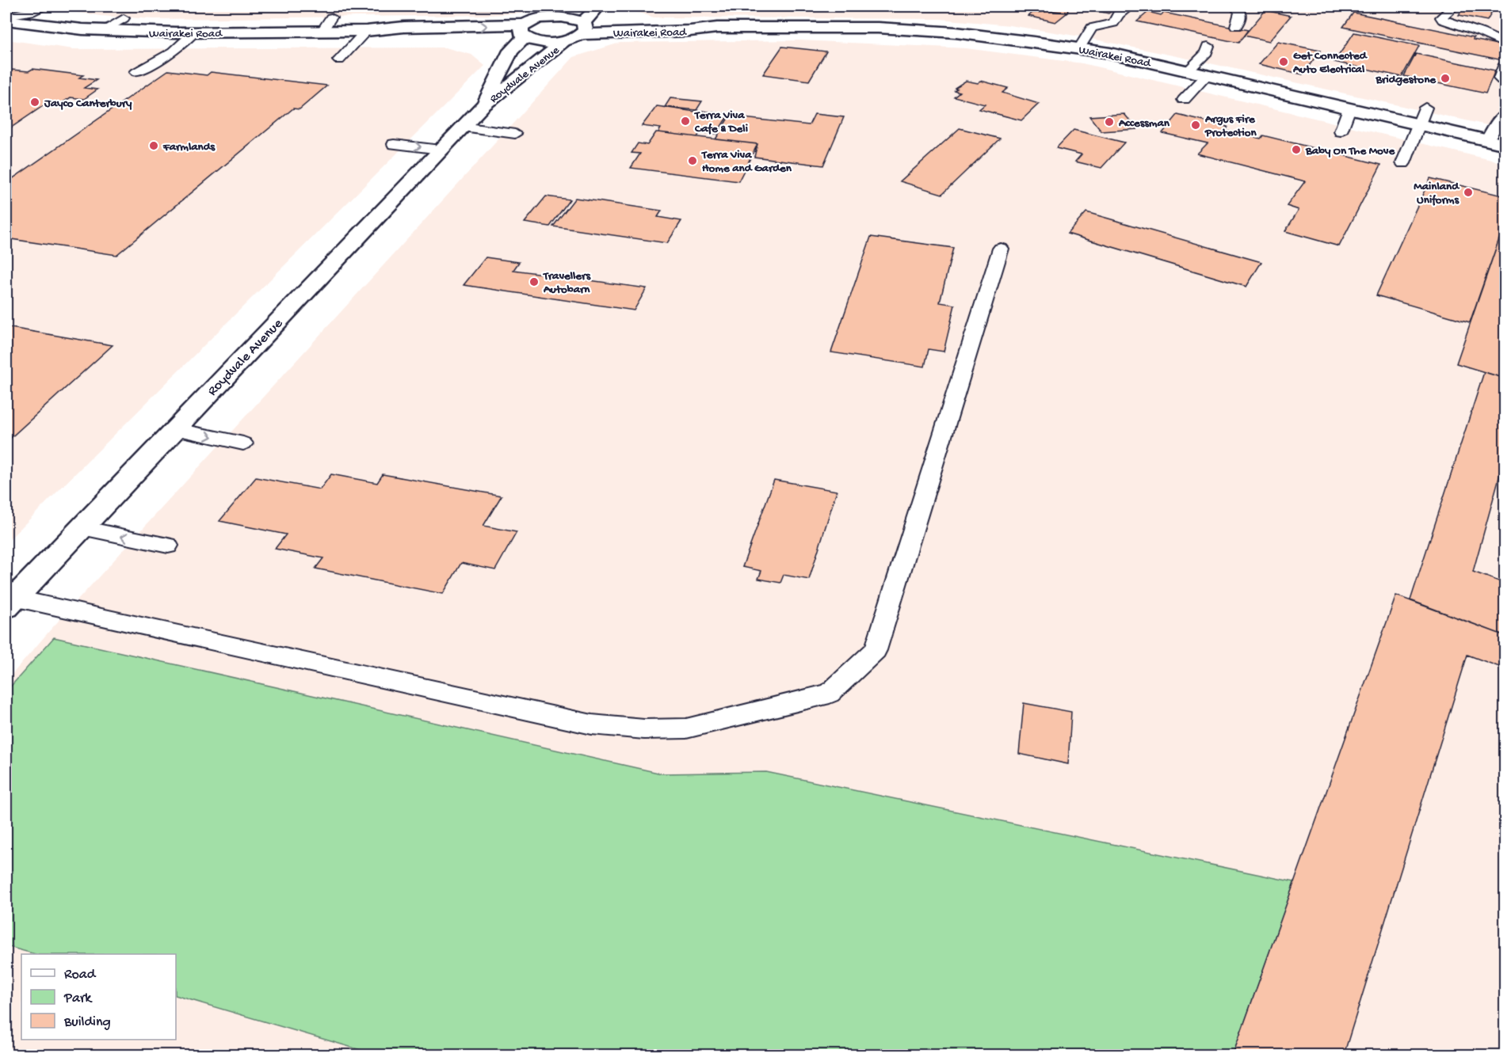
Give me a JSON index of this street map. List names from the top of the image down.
{
  "streets": {
    "street": ["Wairakei Road", "Roydvale Avenue"]
  },
  "crossings": [
    ["Wairakei Road", "Roydvale Avenue"]
  ],
  "places": [
    "Get Connected Auto Electrical",
    "Bridgestone",
    "Jayco Canterbury",
    "Terra Viva Cafe & Deli",
    "Accessman",
    "Argus Fire Protection",
    "Farmlands",
    "Baby On The Move",
    "Terra Viva Home and Garden",
    "Mainland Uniforms",
    "Travellers Autobarn"
  ],
  "legend": ["Road", "Park", "Building"]
}
